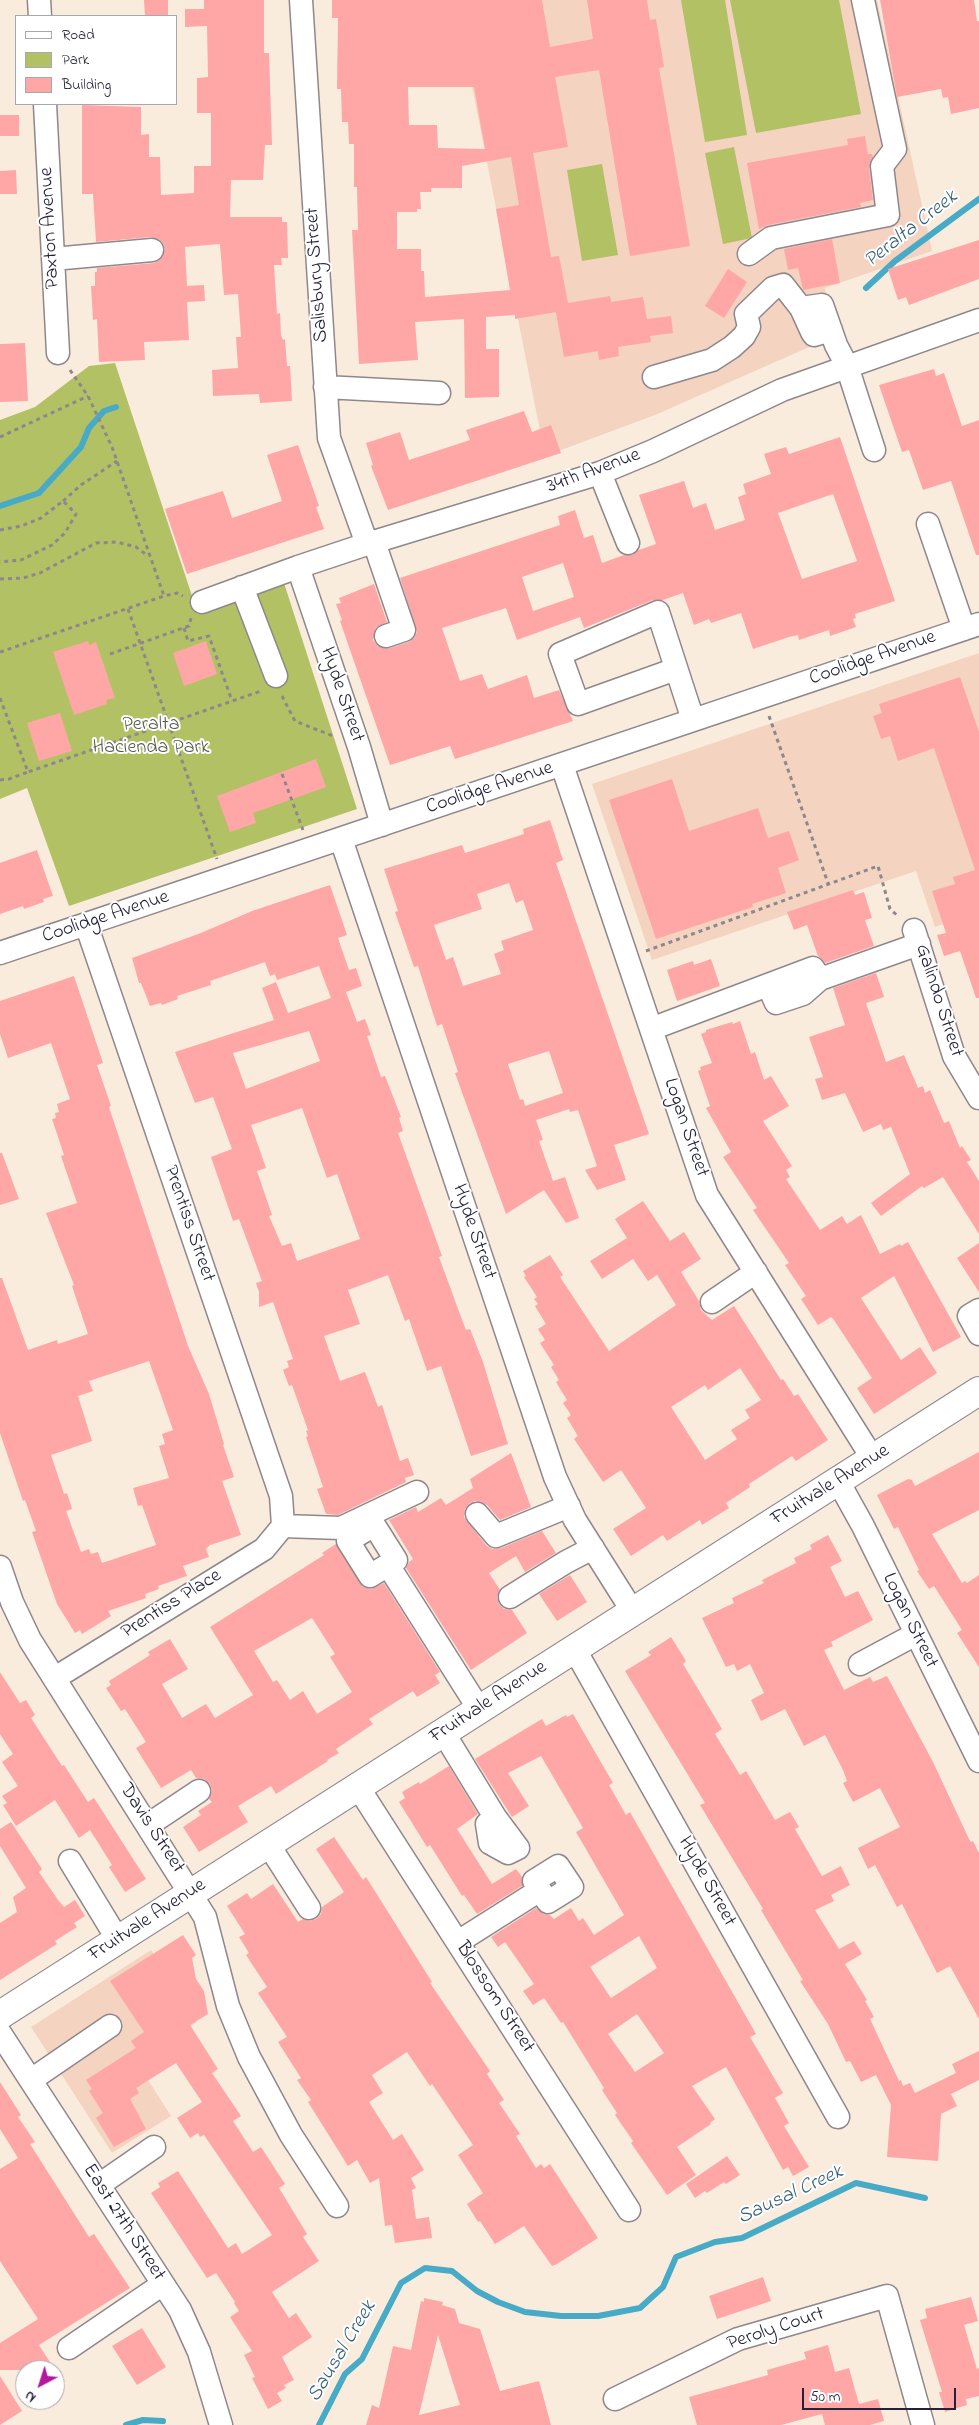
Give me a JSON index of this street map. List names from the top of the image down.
{
  "streets": {
    "main road": ["Fruitvale Avenue"],
    "street": [
      "Paxton Avenue",
      "Salisbury Street",
      "34th Avenue",
      "Coolidge Avenue",
      "Hyde Street",
      "Galindo Street",
      "Logan Street",
      "Prentiss Street",
      "Prentiss Place",
      "Davis Street",
      "Blossom Street",
      "East 27th Street",
      "Peroly Court"
    ]
  },
  "crossings": [
    ["Salisbury Street", "34th Avenue"],
    ["34th Avenue", "Hyde Street"],
    ["Coolidge Avenue", "Hyde Street"],
    ["Coolidge Avenue", "Logan Street"],
    ["Coolidge Avenue", "Prentiss Street"],
    ["Hyde Street", "Fruitvale Avenue"],
    ["Logan Street", "Fruitvale Avenue"],
    ["Prentiss Street", "Prentiss Place"],
    ["Fruitvale Avenue", "Davis Street"],
    ["Fruitvale Avenue", "Blossom Street"],
    ["Prentiss Place", "Davis Street"]
  ],
  "water": ["Peralta Creek", "Sausal Creek"],
  "parks": ["Peralta Hacienda Park"],
  "legend": ["Road", "Park", "Building"],
  "scale_bar": "50 m",
  "north": "bottom left"
}
